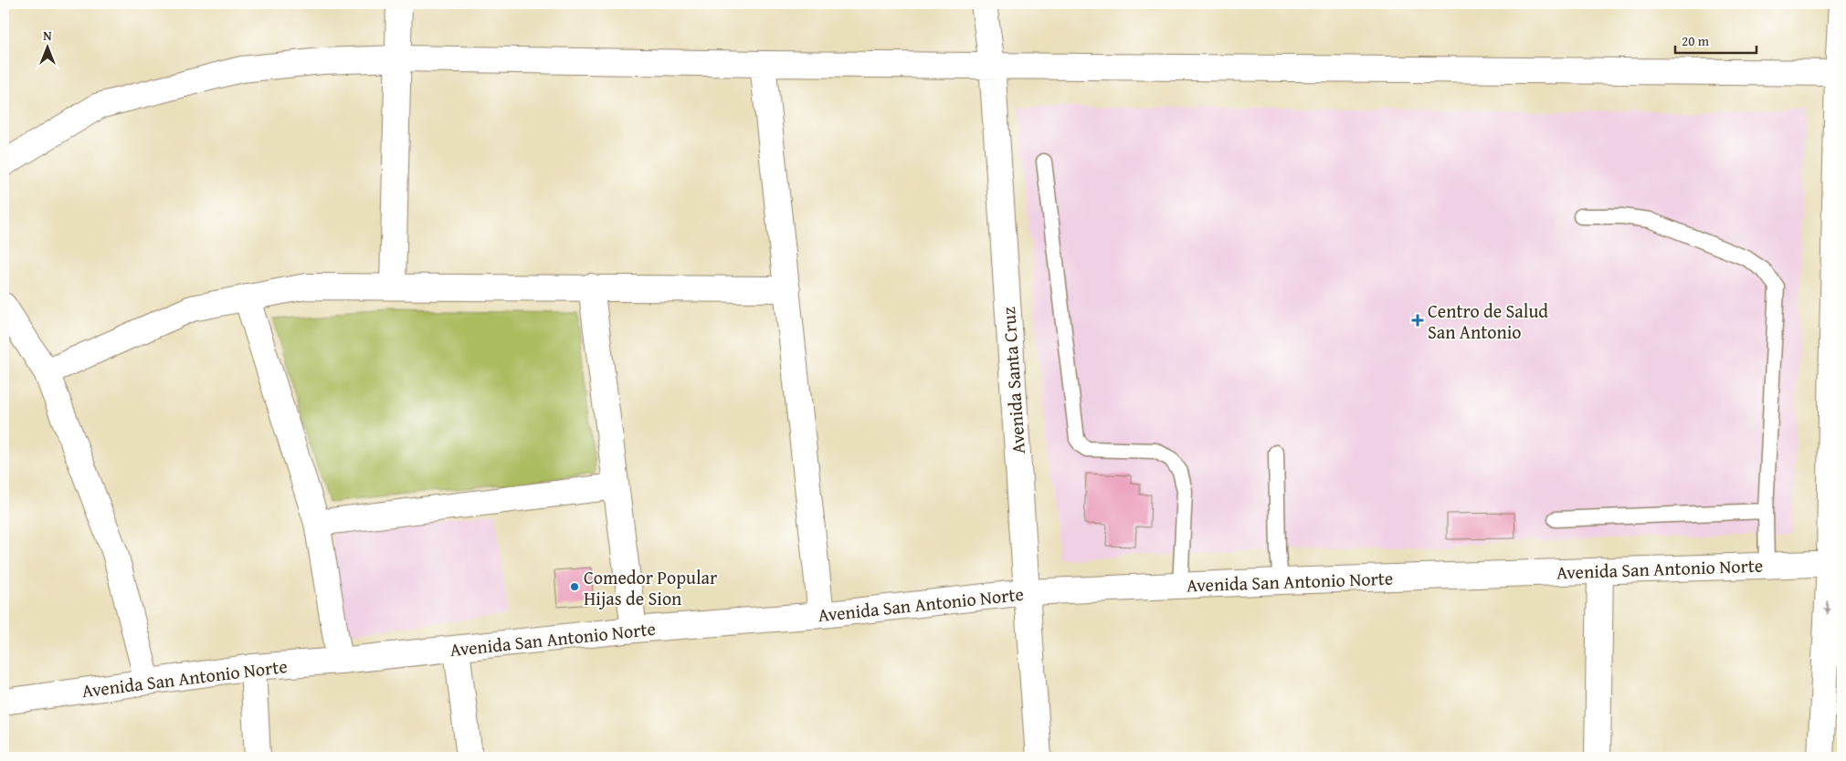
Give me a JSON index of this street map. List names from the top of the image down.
{
  "streets": {
    "street": ["Avenida Santa Cruz", "Avenida San Antonio Norte"]
  },
  "crossings": [
    ["Avenida Santa Cruz", "Avenida San Antonio Norte"]
  ],
  "places": {
    "health": ["Centro de Salud San Antonio"],
    "other": ["Comedor Popular Hijas de Sion"]
  },
  "scale_bar": "20 m",
  "north": "top"
}
